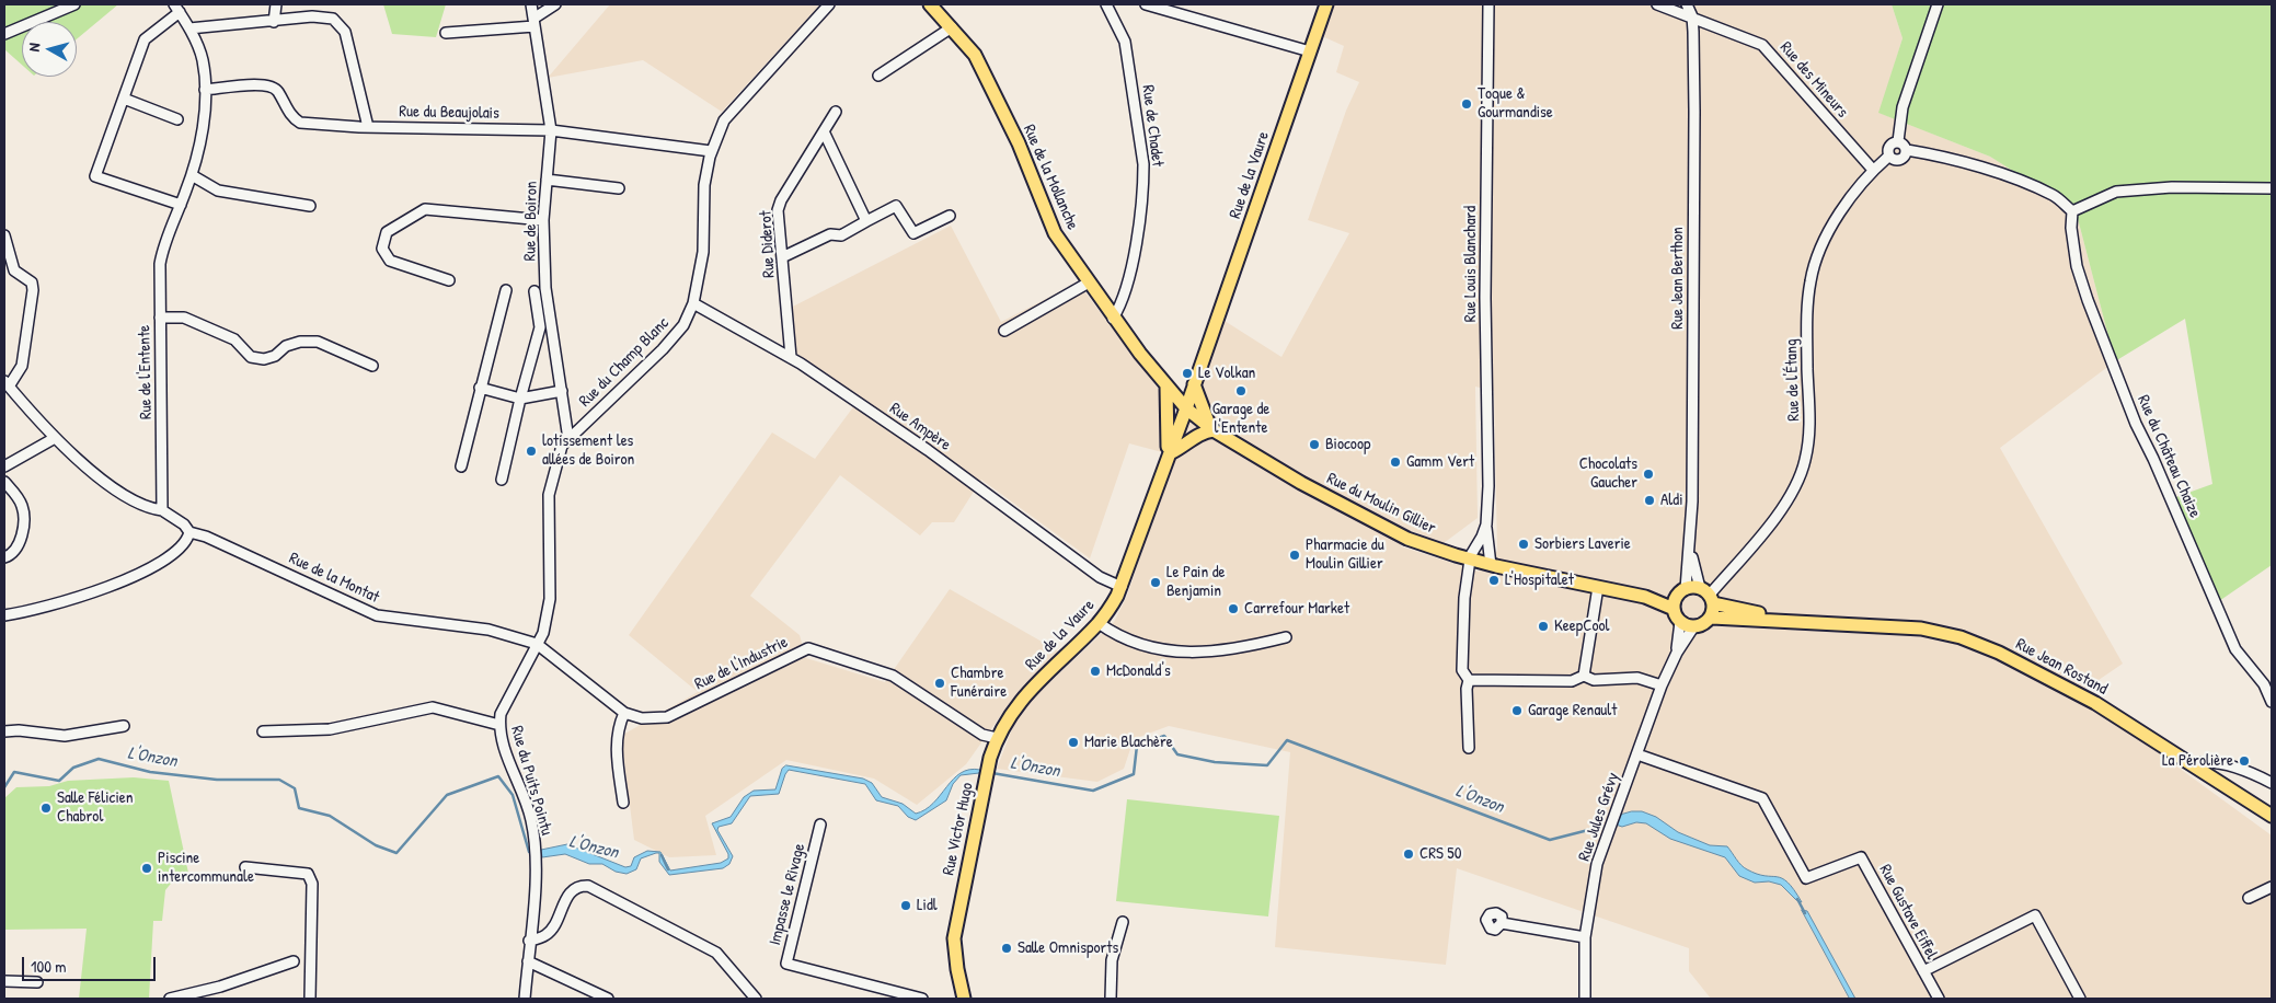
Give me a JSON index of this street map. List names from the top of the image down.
{
  "streets": {
    "main road": [
      "Rue de la Vaure",
      "Rue de la Mollanche",
      "Rue du Moulin Gillier",
      "Rue Jean Rostand",
      "Rue Victor Hugo"
    ],
    "street": [
      "Rue des Mineurs",
      "Rue du Beaujolais",
      "Rue de Chadet",
      "Rue de Boiron",
      "Rue Diderot",
      "Rue Louis Blanchard",
      "Rue Jean Berthon",
      "Rue du Champ Blanc",
      "Rue de l'Entente",
      "Rue de l'Étang",
      "Rue Ampère",
      "Rue du Château Chaize",
      "Rue de la Montat",
      "Rue de l'Industrie",
      "Rue du Puits Pointu",
      "Rue Jules Grévy",
      "Impasse le Rivage",
      "Rue Gustave Eiffel"
    ]
  },
  "crossings": [
    ["Rue des Mineurs", "Rue Jean Berthon"],
    ["Rue des Mineurs", "Rue de l'Étang"],
    ["Rue du Beaujolais", "Rue de Boiron"],
    ["Rue du Beaujolais", "Rue du Champ Blanc"],
    ["Rue du Beaujolais", "Rue de l'Entente"],
    ["Rue de Chadet", "Rue de la Mollanche"],
    ["Rue de la Vaure", "Rue de la Mollanche"],
    ["Rue de la Vaure", "Rue Ampère"],
    ["Rue de la Vaure", "Rue du Moulin Gillier"],
    ["Rue de la Vaure", "Rue de l'Industrie"],
    ["Rue de la Vaure", "Rue Victor Hugo"],
    ["Rue de la Mollanche", "Rue du Moulin Gillier"],
    ["Rue de Boiron", "Rue du Champ Blanc"],
    ["Rue Diderot", "Rue Ampère"],
    ["Rue Louis Blanchard", "Rue du Moulin Gillier"],
    ["Rue du Champ Blanc", "Rue Ampère"],
    ["Rue du Champ Blanc", "Rue de la Montat"],
    ["Rue du Champ Blanc", "Rue de l'Industrie"],
    ["Rue du Champ Blanc", "Rue du Puits Pointu"],
    ["Rue de la Montat", "Rue de l'Industrie"],
    ["Rue de la Montat", "Rue du Puits Pointu"],
    ["Rue de l'Industrie", "Rue du Puits Pointu"],
    ["Rue Jules Grévy", "Rue Gustave Eiffel"]
  ],
  "water": ["L'Onzon"],
  "places": [
    "Toque & Gourmandise",
    "Le Volkan",
    "Garage de l'Entente",
    "Biocoop",
    "lotissement les allées de Boiron",
    "Gamm Vert",
    "Chocolats Gaucher",
    "Aldi",
    "Sorbiers Laverie",
    "Pharmacie du Moulin Gillier",
    "L'Hospitalet",
    "Le Pain de Benjamin",
    "Carrefour Market",
    "KeepCool",
    "McDonald's",
    "Chambre Funéraire",
    "Garage Renault",
    "Marie Blachère",
    "La Pérolière",
    "Salle Félicien Chabrol",
    "CRS 50",
    "Piscine intercommunale",
    "Lidl",
    "Salle Omnisports"
  ],
  "scale_bar": "100 m",
  "north": "left"
}
